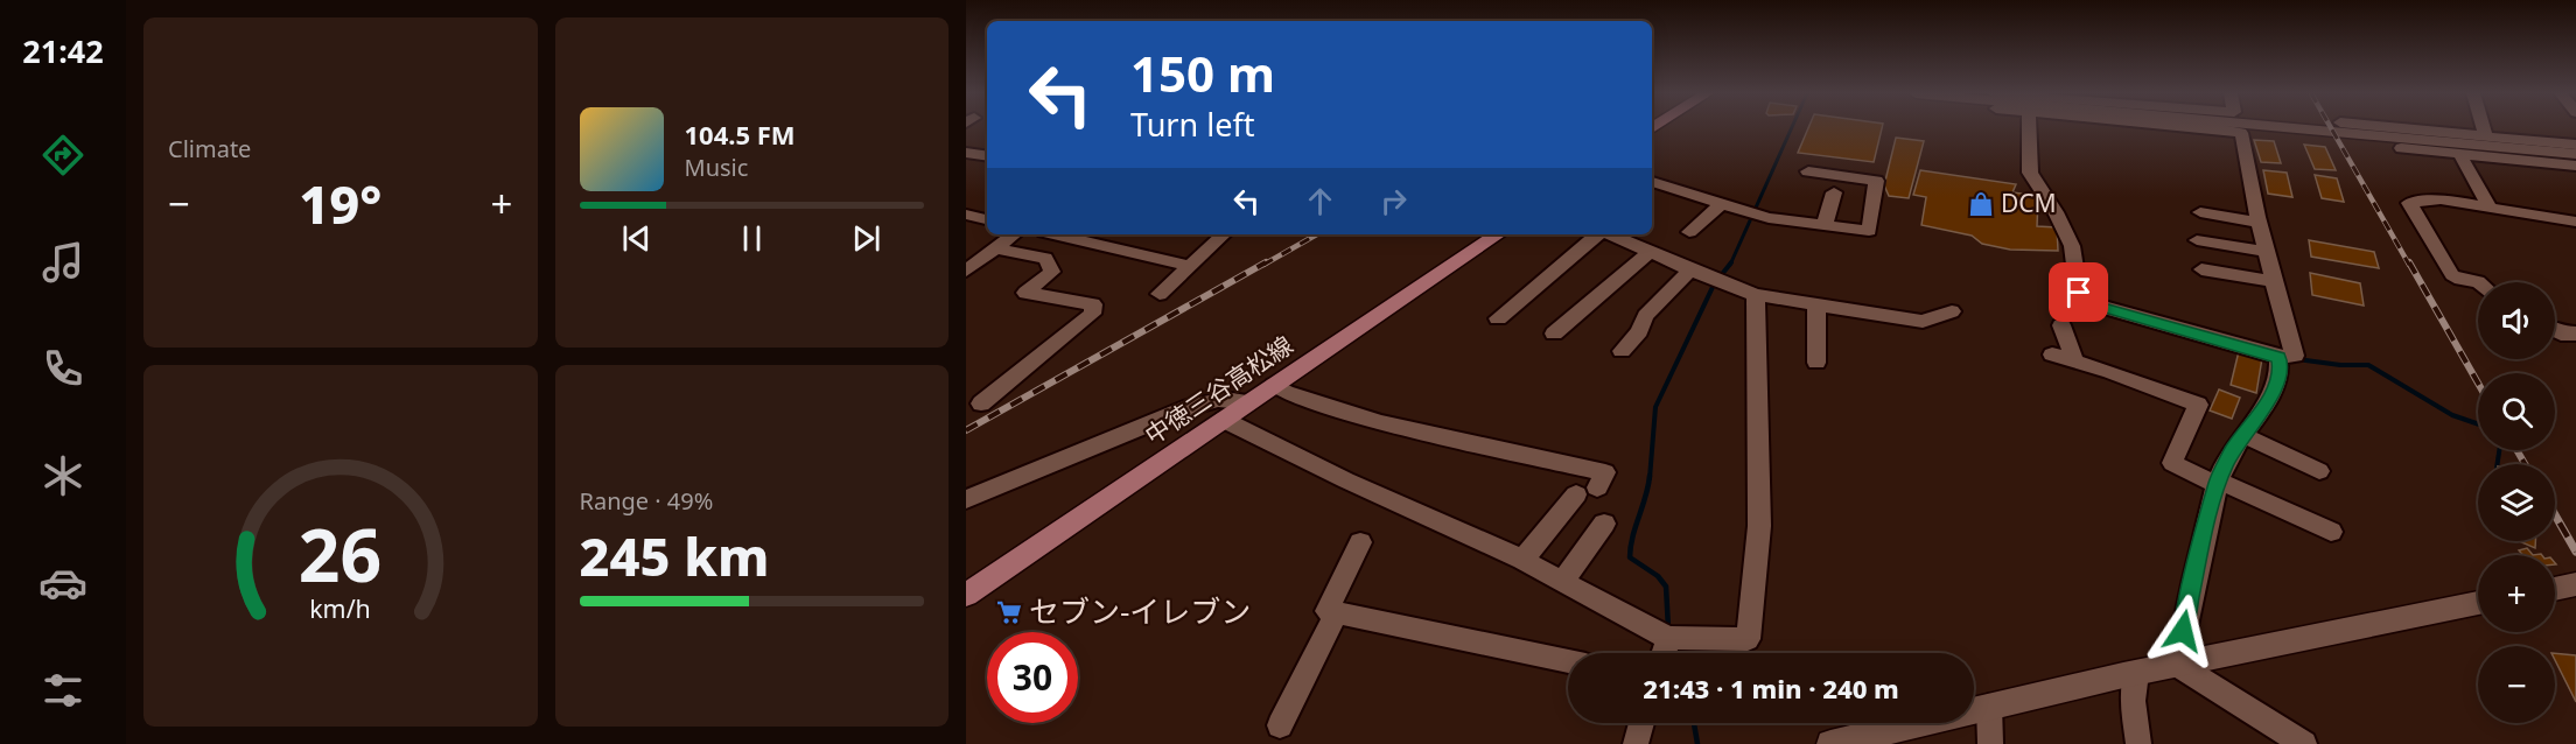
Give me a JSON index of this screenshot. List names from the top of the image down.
{
  "streets": {
    "main road": ["中徳三谷高松線"]
  },
  "places": {
    "shop": ["DCM"],
    "supermarket": ["セブン-イレブン"]
  },
  "page": {
    "tabs": "21:42",
    "tile": [
      "Climate",
      ["Range · 49%", "245 km"]
    ],
    "turn": ["150 m", "Turn left"],
    "song": ["104.5 FM", "Music"],
    "heat": ["−", "19°", "+"],
    "map_buttons": ["+", "−"],
    "limit": "30",
    "trip": "21:43 · 1 min · 240 m",
    "gauge": ["26", "km/h"]
  }
}
